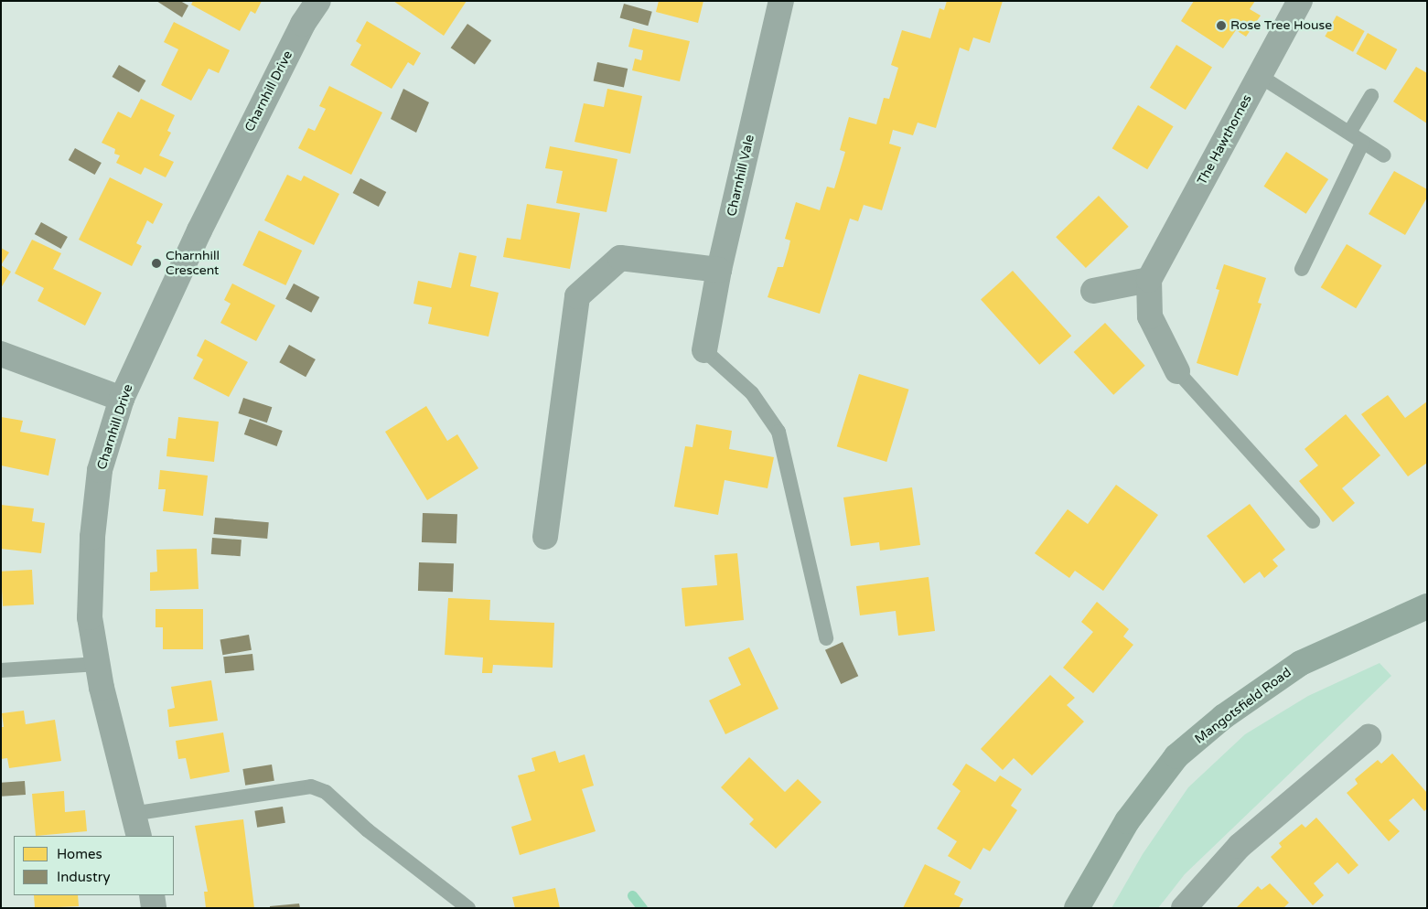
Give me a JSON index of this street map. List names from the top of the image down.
{
  "streets": {
    "main road": ["Mangotsfield Road"],
    "street": ["Charnhill Drive", "The Hawthornes", "Charnhill Vale"]
  },
  "places": ["Rose Tree House", "Charnhill Crescent"],
  "legend": ["Homes", "Industry"]
}
